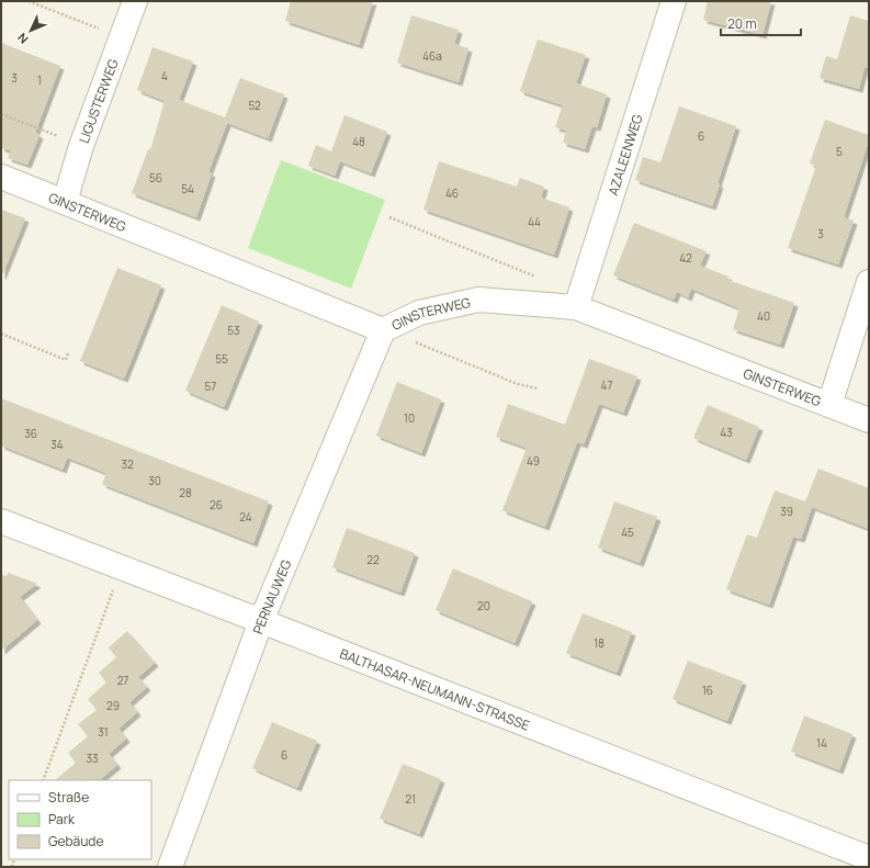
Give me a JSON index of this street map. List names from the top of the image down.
{
  "streets": {
    "street": [
      "LIGUSTERWEG",
      "AZALEENWEG",
      "GINSTERWEG",
      "PERNAUWEG",
      "BALTHASAR-NEUMANN-STRASSE"
    ]
  },
  "crossings": [
    ["LIGUSTERWEG", "GINSTERWEG"],
    ["AZALEENWEG", "GINSTERWEG"],
    ["GINSTERWEG", "PERNAUWEG"],
    ["PERNAUWEG", "BALTHASAR-NEUMANN-STRASSE"]
  ],
  "house_numbers": [
    "46a",
    "4",
    "3",
    "1",
    "52",
    "6",
    "48",
    "5",
    "56",
    "54",
    "46",
    "44",
    "3",
    "42",
    "40",
    "53",
    "55",
    "47",
    "57",
    "10",
    "43",
    "36",
    "34",
    "49",
    "32",
    "30",
    "28",
    "26",
    "39",
    "24",
    "45",
    "22",
    "20",
    "18",
    "27",
    "16",
    "29",
    "31",
    "14",
    "6",
    "33",
    "21"
  ],
  "legend": ["Straße", "Park", "Gebäude"],
  "scale_bar": "20 m",
  "north": "bottom left"
}
